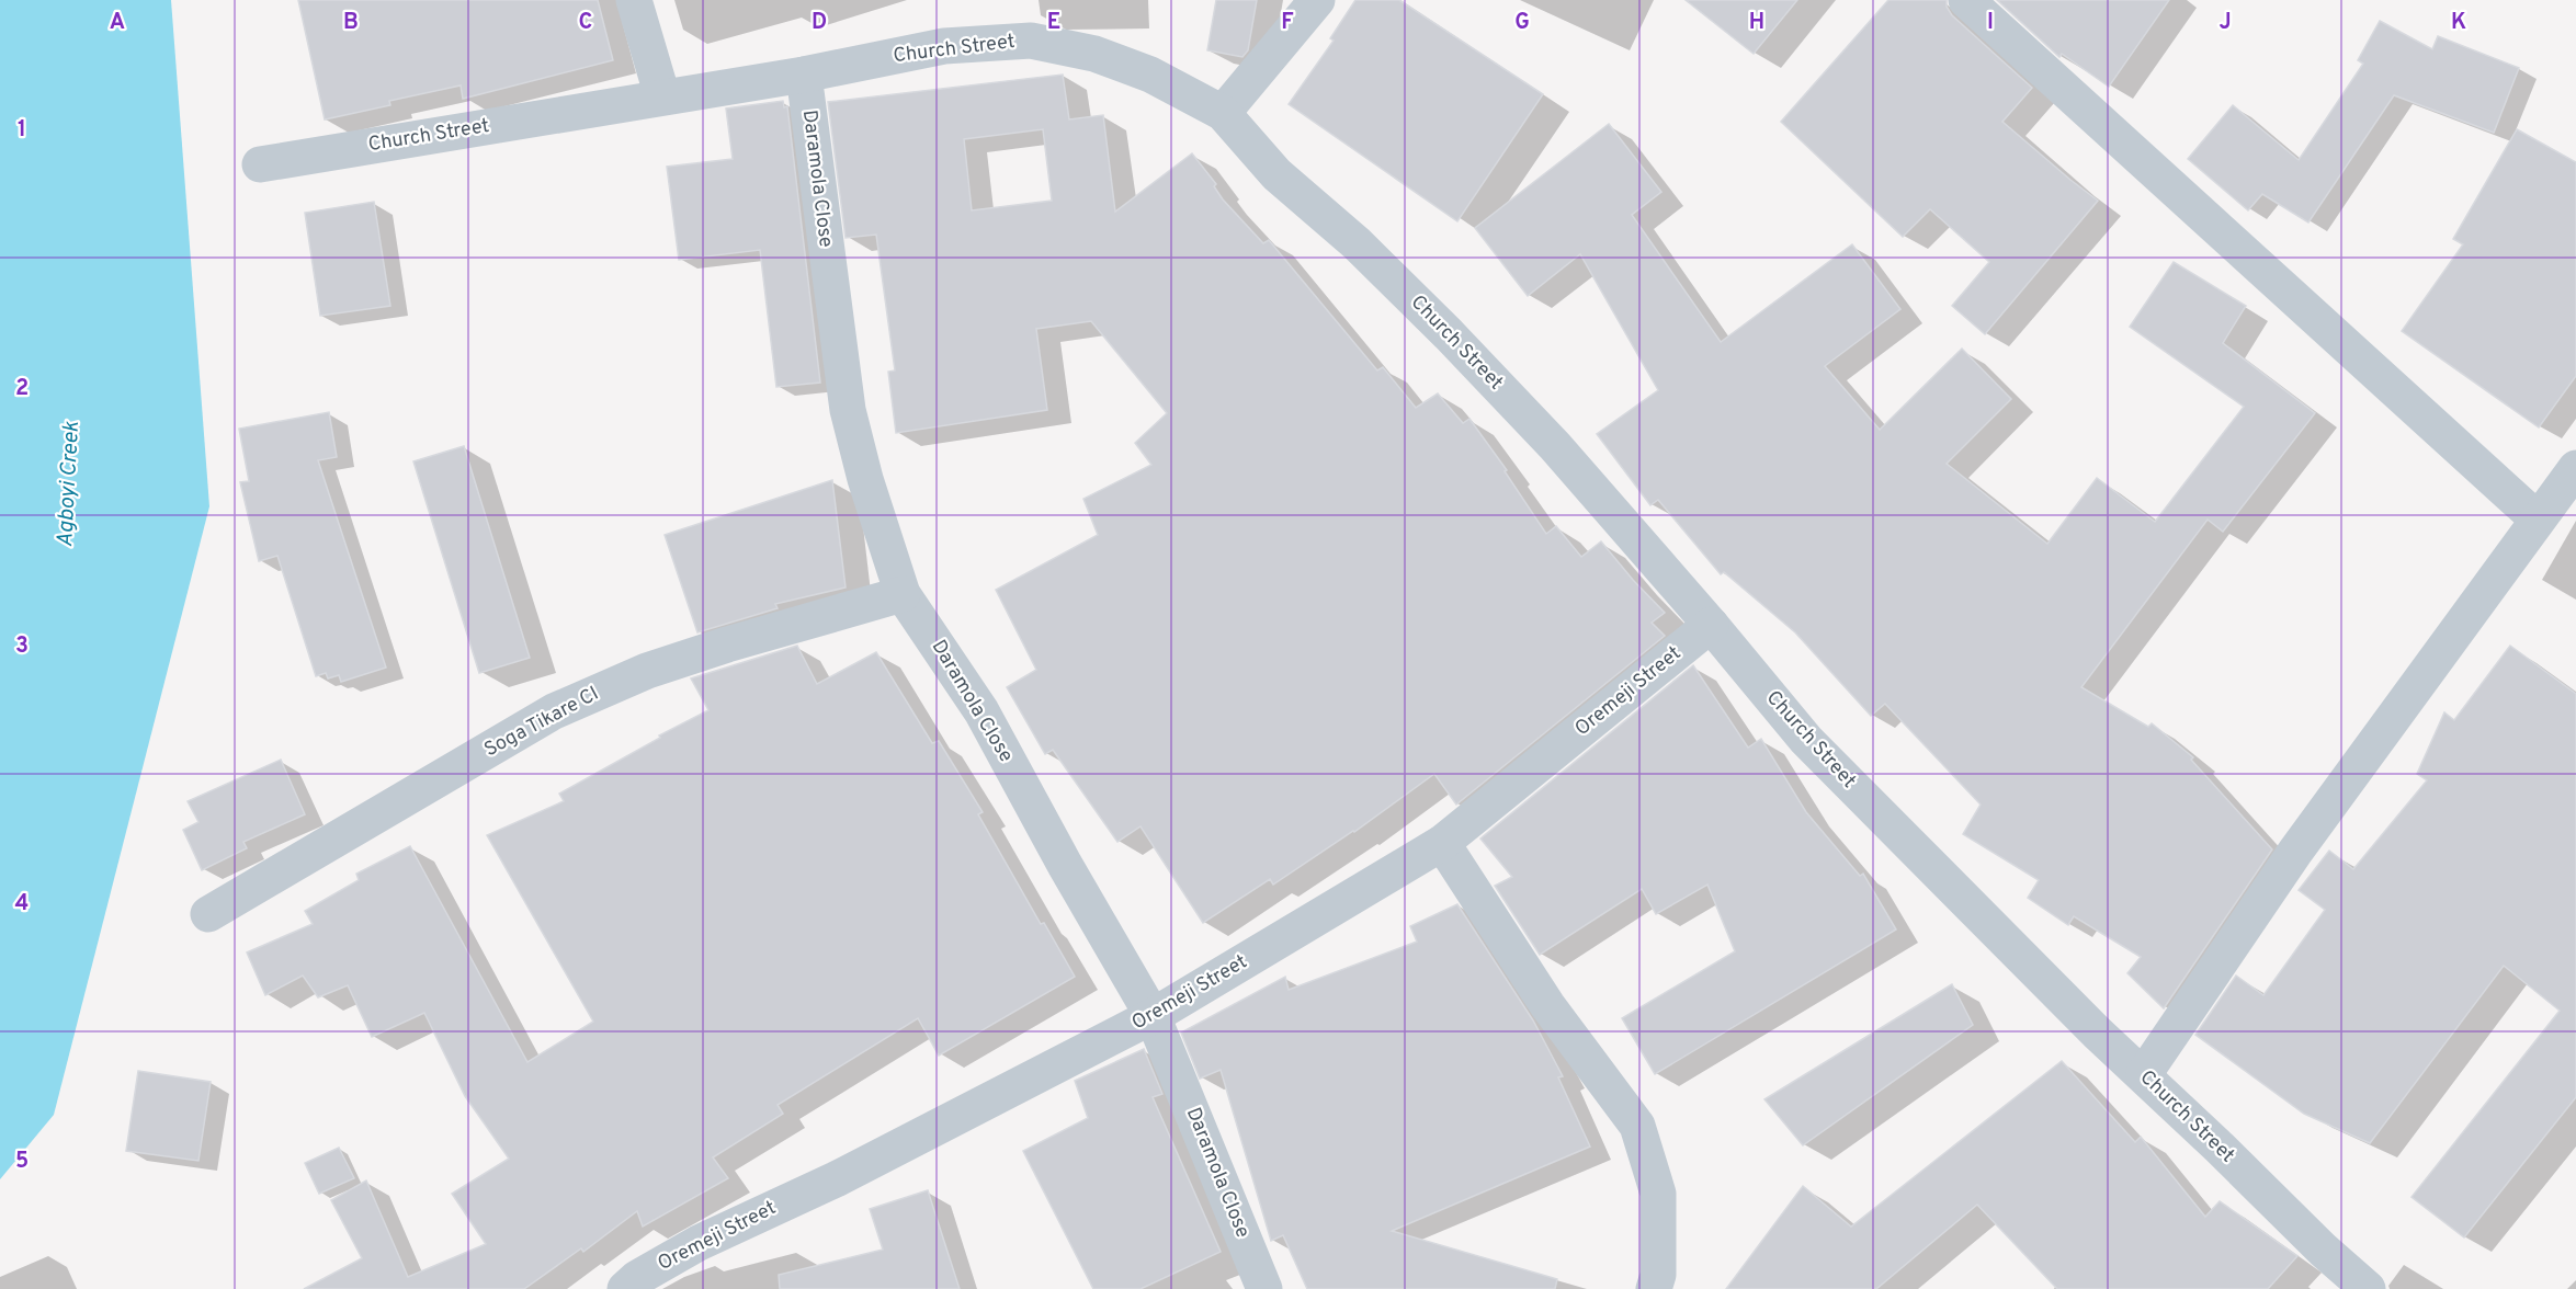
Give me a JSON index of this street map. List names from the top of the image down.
{
  "streets": {
    "street": [
      "Church Street",
      "Daramola Close",
      "Oremeji Street",
      "Soga Tikare Cl"
    ]
  },
  "crossings": [
    ["Church Street", "Daramola Close"],
    ["Church Street", "Oremeji Street"],
    ["Daramola Close", "Oremeji Street"],
    ["Daramola Close", "Soga Tikare Cl"]
  ],
  "water": ["Agboyi Creek"],
  "grid": {
    "columns": [
      "A",
      "B",
      "C",
      "D",
      "E",
      "F",
      "G",
      "H",
      "I",
      "J",
      "K"
    ],
    "rows": [
      "1",
      "2",
      "3",
      "4",
      "5"
    ]
  }
}
